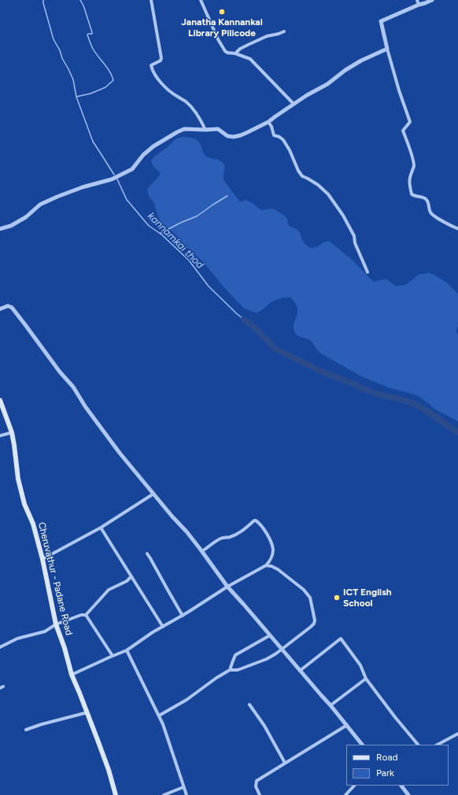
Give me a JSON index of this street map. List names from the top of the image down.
{
  "streets": {
    "main road": ["Cheruvathur - Padane Road"]
  },
  "water": ["kannamkai thod"],
  "places": ["Janatha Kannankai Library Pilicode", "ICT English School"],
  "legend": ["Road", "Park"]
}
